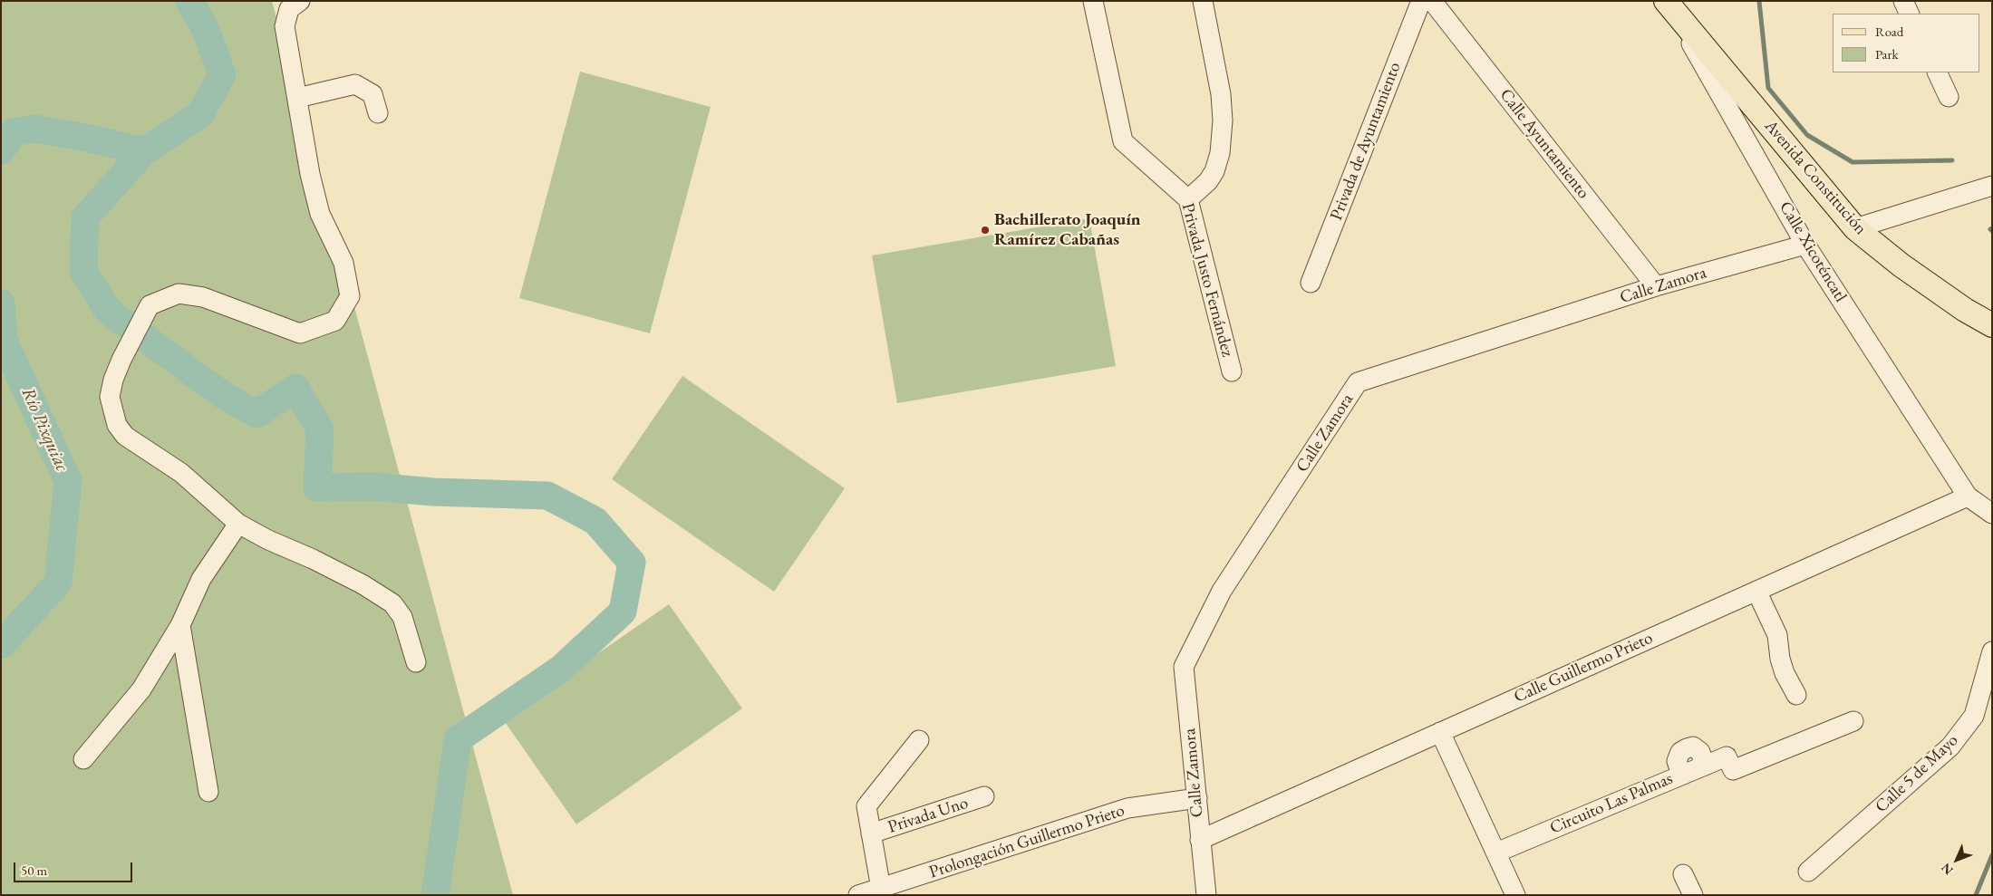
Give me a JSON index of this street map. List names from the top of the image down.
{
  "streets": {
    "main road": ["Avenida Constitución"],
    "street": [
      "Privada de Ayuntamiento",
      "Calle Ayuntamiento",
      "Calle Xicoténcatl",
      "Privada Justo Fernández",
      "Calle Zamora",
      "Calle Guillermo Prieto",
      "Calle 5 de Mayo",
      "Circuito Las Palmas",
      "Privada Uno",
      "Prolongación Guillermo Prieto"
    ]
  },
  "crossings": [
    ["Calle Ayuntamiento", "Calle Zamora"],
    ["Avenida Constitución", "Calle Xicoténcatl"],
    ["Calle Xicoténcatl", "Calle Zamora"],
    ["Calle Xicoténcatl", "Calle Guillermo Prieto"],
    ["Calle Zamora", "Calle Guillermo Prieto"],
    ["Calle Zamora", "Prolongación Guillermo Prieto"]
  ],
  "water": ["Río Pixquiac"],
  "places": ["Bachillerato Joaquín Ramírez Cabañas"],
  "legend": ["Road", "Park"],
  "scale_bar": "50 m",
  "north": "bottom left"
}
